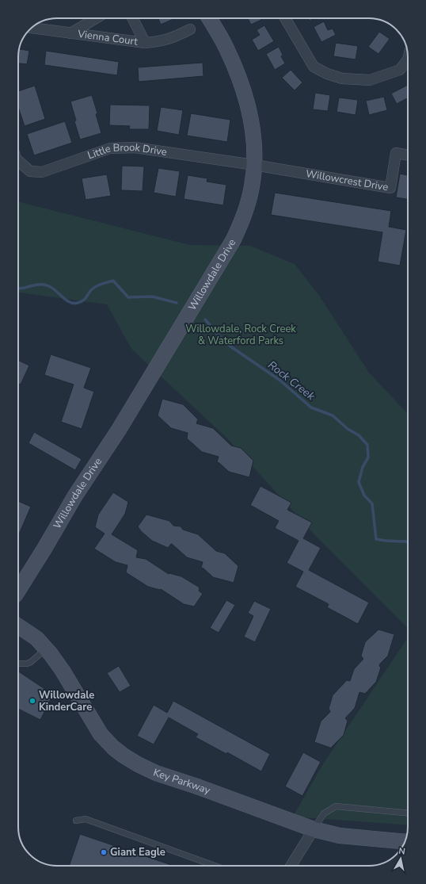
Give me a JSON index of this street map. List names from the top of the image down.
{
  "streets": {
    "street": [
      "Vienna Court",
      "Little Brook Drive",
      "Willowcrest Drive",
      "Willowdale Drive",
      "Key Parkway"
    ]
  },
  "crossings": [
    ["Little Brook Drive", "Willowcrest Drive"],
    ["Little Brook Drive", "Willowdale Drive"],
    ["Willowcrest Drive", "Willowdale Drive"]
  ],
  "water": ["Rock Creek"],
  "parks": ["Willowdale, Rock Creek & Waterford Parks"],
  "places": ["Willowdale KinderCare", "Giant Eagle"],
  "north": "top"
}
